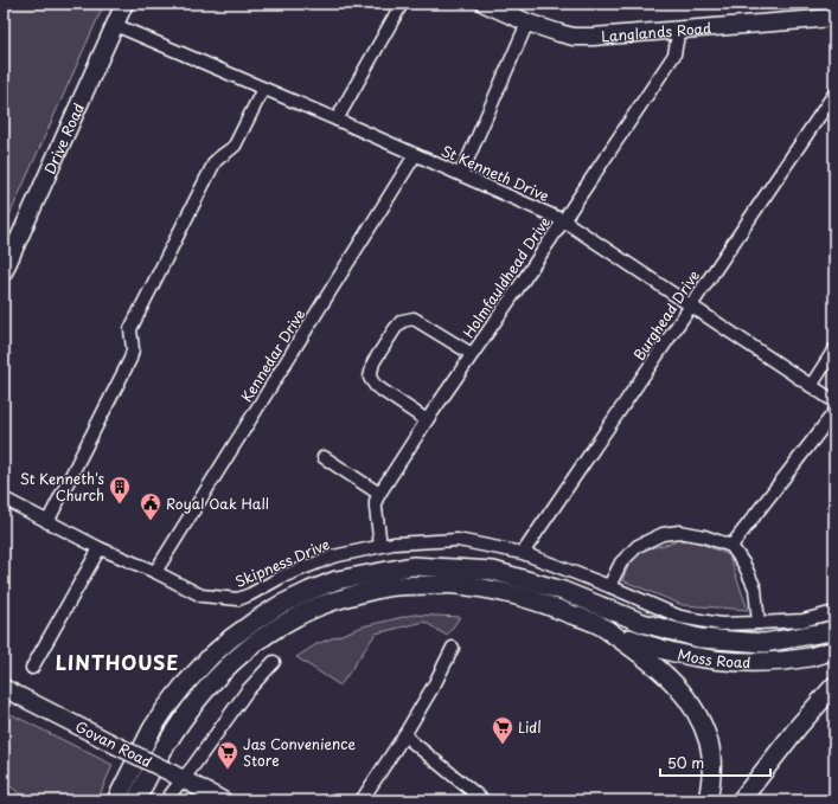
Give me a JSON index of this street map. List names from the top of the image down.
{
  "streets": {
    "main road": ["Moss Road"],
    "street": [
      "Langlands Road",
      "Drive Road",
      "St Kenneth Drive",
      "Holmfauldhead Drive",
      "Burghead Drive",
      "Kennedar Drive",
      "Skipness Drive",
      "Govan Road"
    ]
  },
  "crossings": [
    ["Langlands Road", "Holmfauldhead Drive"],
    ["Drive Road", "St Kenneth Drive"],
    ["St Kenneth Drive", "Holmfauldhead Drive"],
    ["St Kenneth Drive", "Burghead Drive"],
    ["St Kenneth Drive", "Kennedar Drive"],
    ["Holmfauldhead Drive", "Skipness Drive"],
    ["Burghead Drive", "Skipness Drive"],
    ["Kennedar Drive", "Skipness Drive"]
  ],
  "districts": ["LINTHOUSE"],
  "places": {
    "building": ["St Kenneth's Church"],
    "public building": ["Royal Oak Hall"],
    "supermarket": ["Lidl", "Jas Convenience Store"]
  },
  "scale_bar": "50 m"
}
